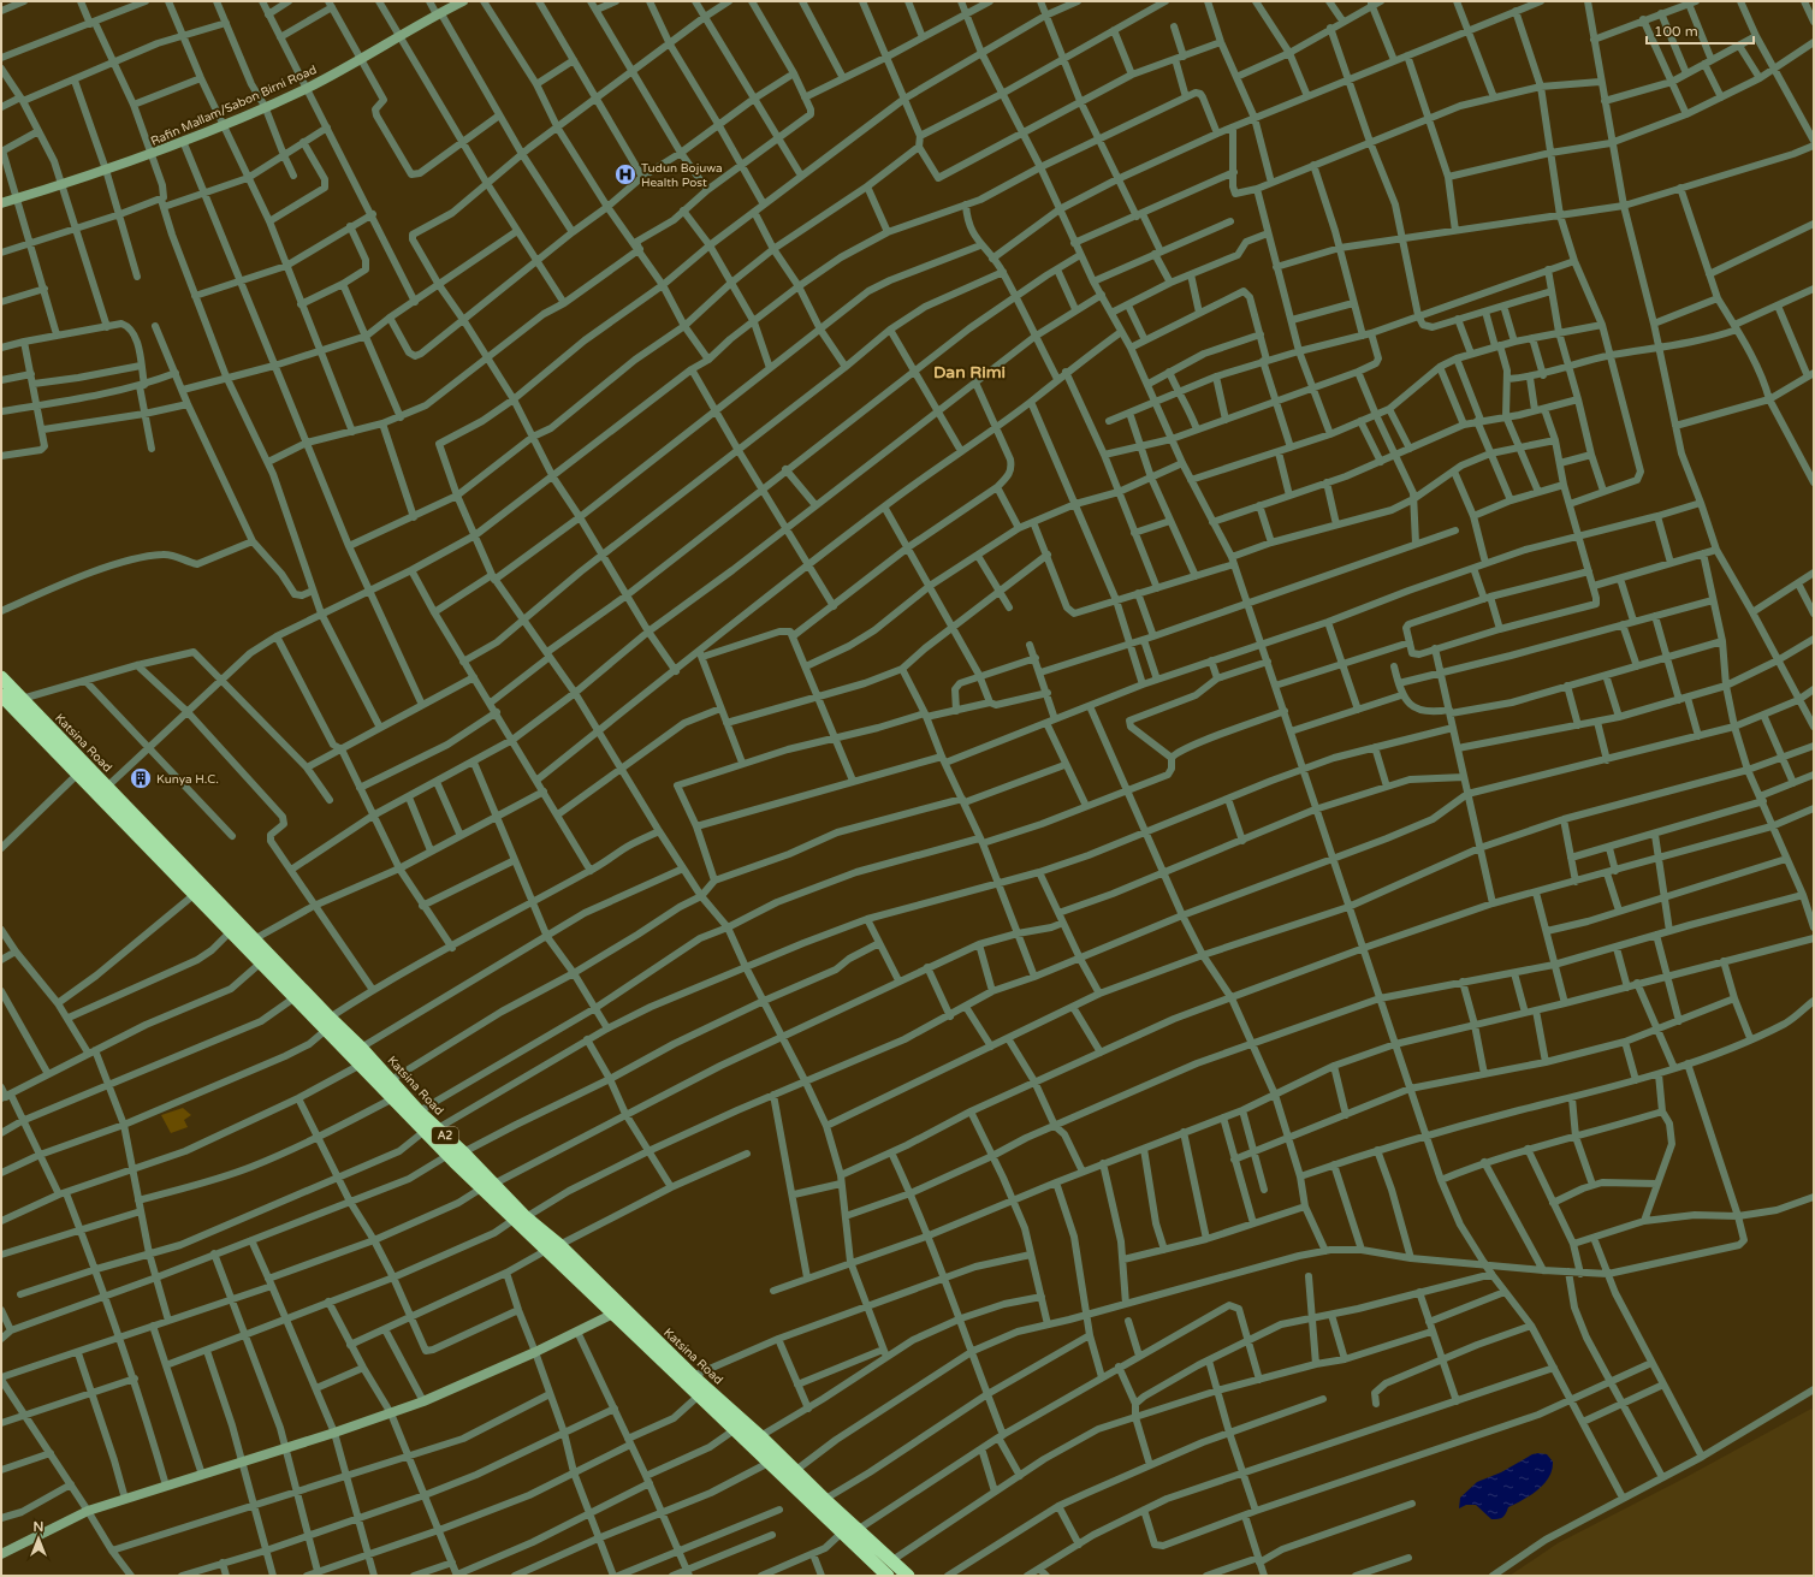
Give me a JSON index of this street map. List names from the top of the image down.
{
  "streets": {
    "highway": ["Katsina Road", "A2"],
    "street": ["Rafin Mallam/Sabon Birni Road"]
  },
  "districts": ["Dan Rimi"],
  "places": {
    "hospital": ["Tudun Bojuwa Health Post"],
    "building": ["Kunya H.C."]
  },
  "scale_bar": "100 m",
  "north": "top"
}
